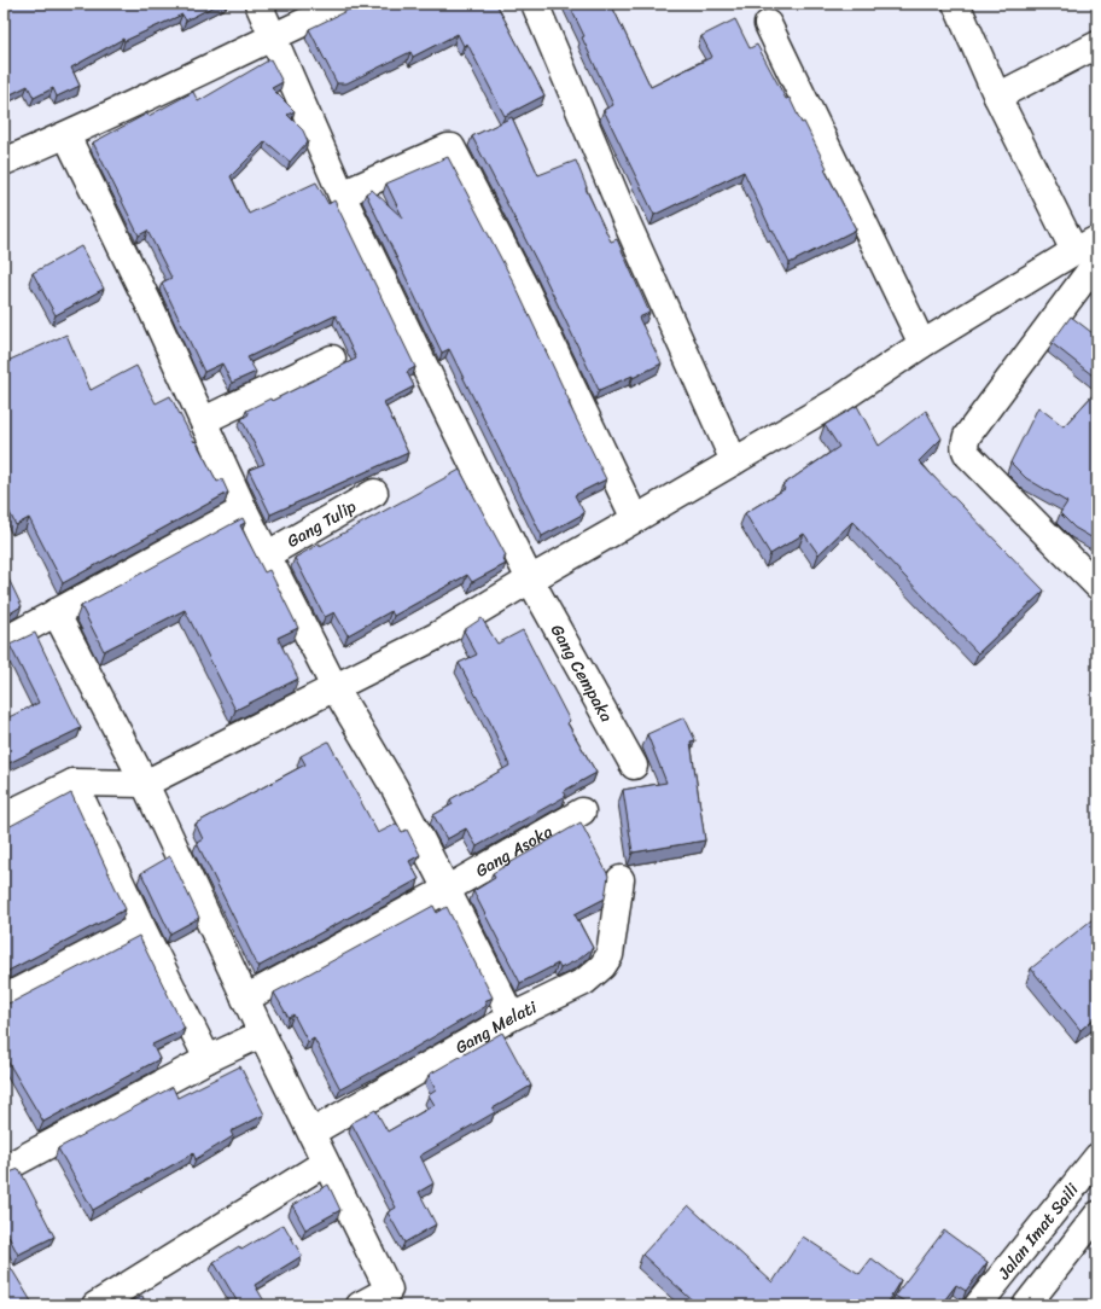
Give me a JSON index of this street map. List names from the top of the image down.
{
  "streets": {
    "street": [
      "Gang Tulip",
      "Gang Cempaka",
      "Gang Asoka",
      "Gang Melati",
      "Jalan Imat Saili"
    ]
  }
}
